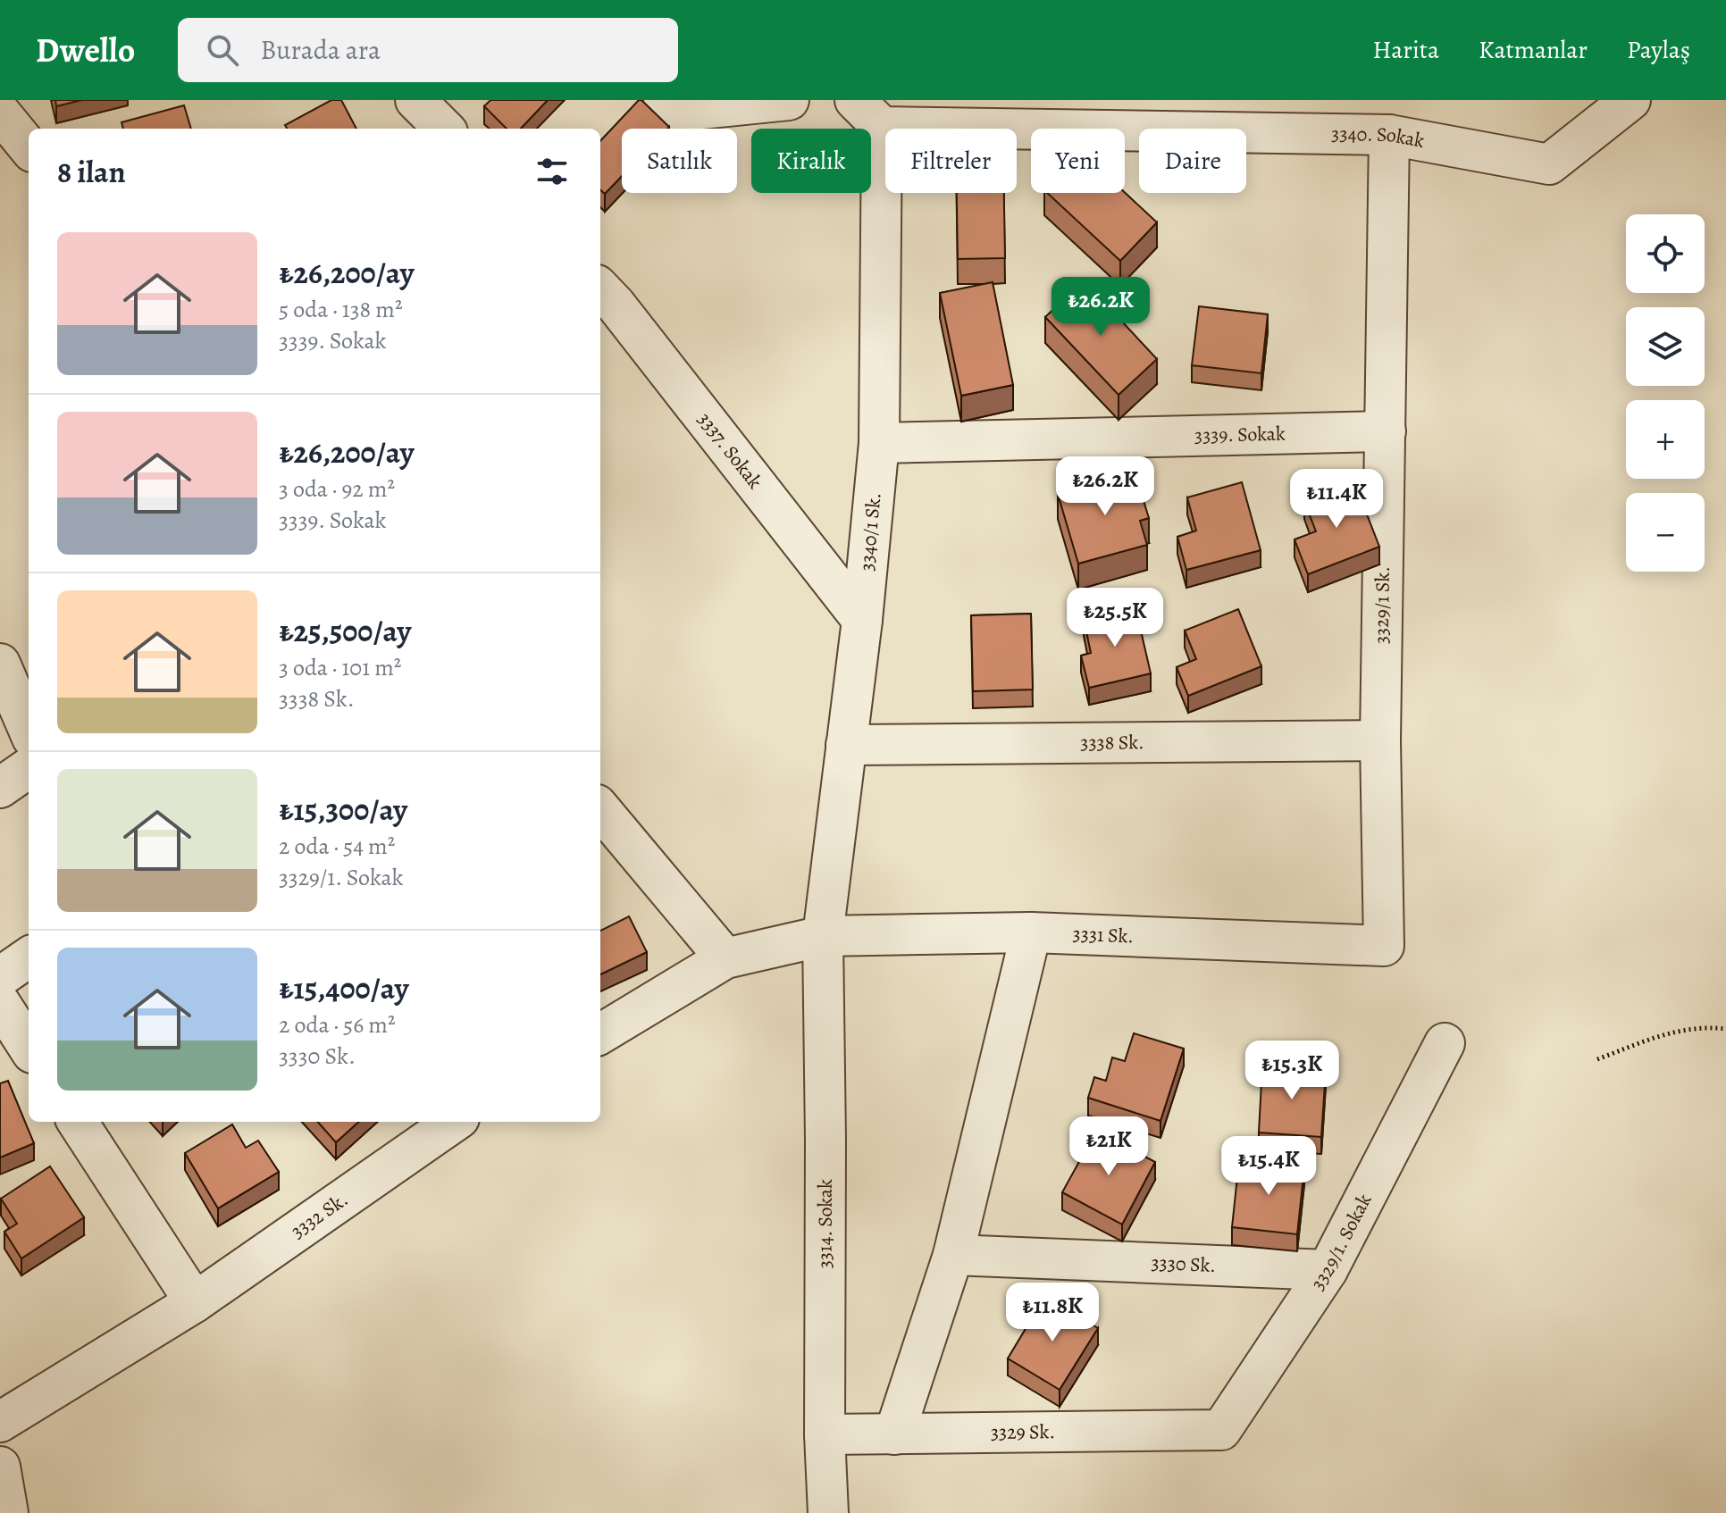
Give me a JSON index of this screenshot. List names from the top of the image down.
{
  "streets": {
    "street": [
      "3340. Sokak",
      "3339. Sokak",
      "3337. Sokak",
      "3340/1 Sk.",
      "3329/1 Sk.",
      "3338 Sk.",
      "3331 Sk.",
      "3332 Sk.",
      "3314. Sokak",
      "3329/1. Sokak",
      "3330 Sk.",
      "3329 Sk."
    ]
  },
  "crossings": [
    ["3340. Sokak", "3340/1 Sk."],
    ["3340. Sokak", "3329/1 Sk."],
    ["3339. Sokak", "3340/1 Sk."],
    ["3339. Sokak", "3329/1 Sk."],
    ["3337. Sokak", "3340/1 Sk."],
    ["3340/1 Sk.", "3338 Sk."],
    ["3340/1 Sk.", "3331 Sk."],
    ["3340/1 Sk.", "3314. Sokak"],
    ["3329/1 Sk.", "3338 Sk."],
    ["3329/1 Sk.", "3331 Sk."],
    ["3331 Sk.", "3314. Sokak"],
    ["3314. Sokak", "3329 Sk."],
    ["3329/1. Sokak", "3330 Sk."],
    ["3329/1. Sokak", "3329 Sk."]
  ],
  "page": {
    "header": "Dwello",
    "search": "Burada ara",
    "nav": ["Harita", "Katmanlar", "Paylaş"],
    "chip": [
      "Satılık",
      "Kiralık",
      "Filtreler",
      "Yeni",
      "Daire"
    ],
    "heading": "8 ilan",
    "map_buttons": ["+", "−"],
    "list": [
      {
        "name": "₺26,200/ay",
        "note": "5 oda · 138 m² · 3339. Sokak"
      },
      {
        "name": "₺26,200/ay",
        "note": "3 oda · 92 m² · 3339. Sokak"
      },
      {
        "name": "₺25,500/ay",
        "note": "3 oda · 101 m² · 3338 Sk."
      },
      {
        "name": "₺15,300/ay",
        "note": "2 oda · 54 m² · 3329/1. Sokak"
      },
      {
        "name": "₺15,400/ay",
        "note": "2 oda · 56 m² · 3330 Sk."
      }
    ],
    "price": [
      "₺26.2K",
      "₺26.2K",
      "₺11.4K",
      "₺25.5K",
      "₺15.3K",
      "₺21K",
      "₺15.4K",
      "₺11.8K"
    ]
  }
}
